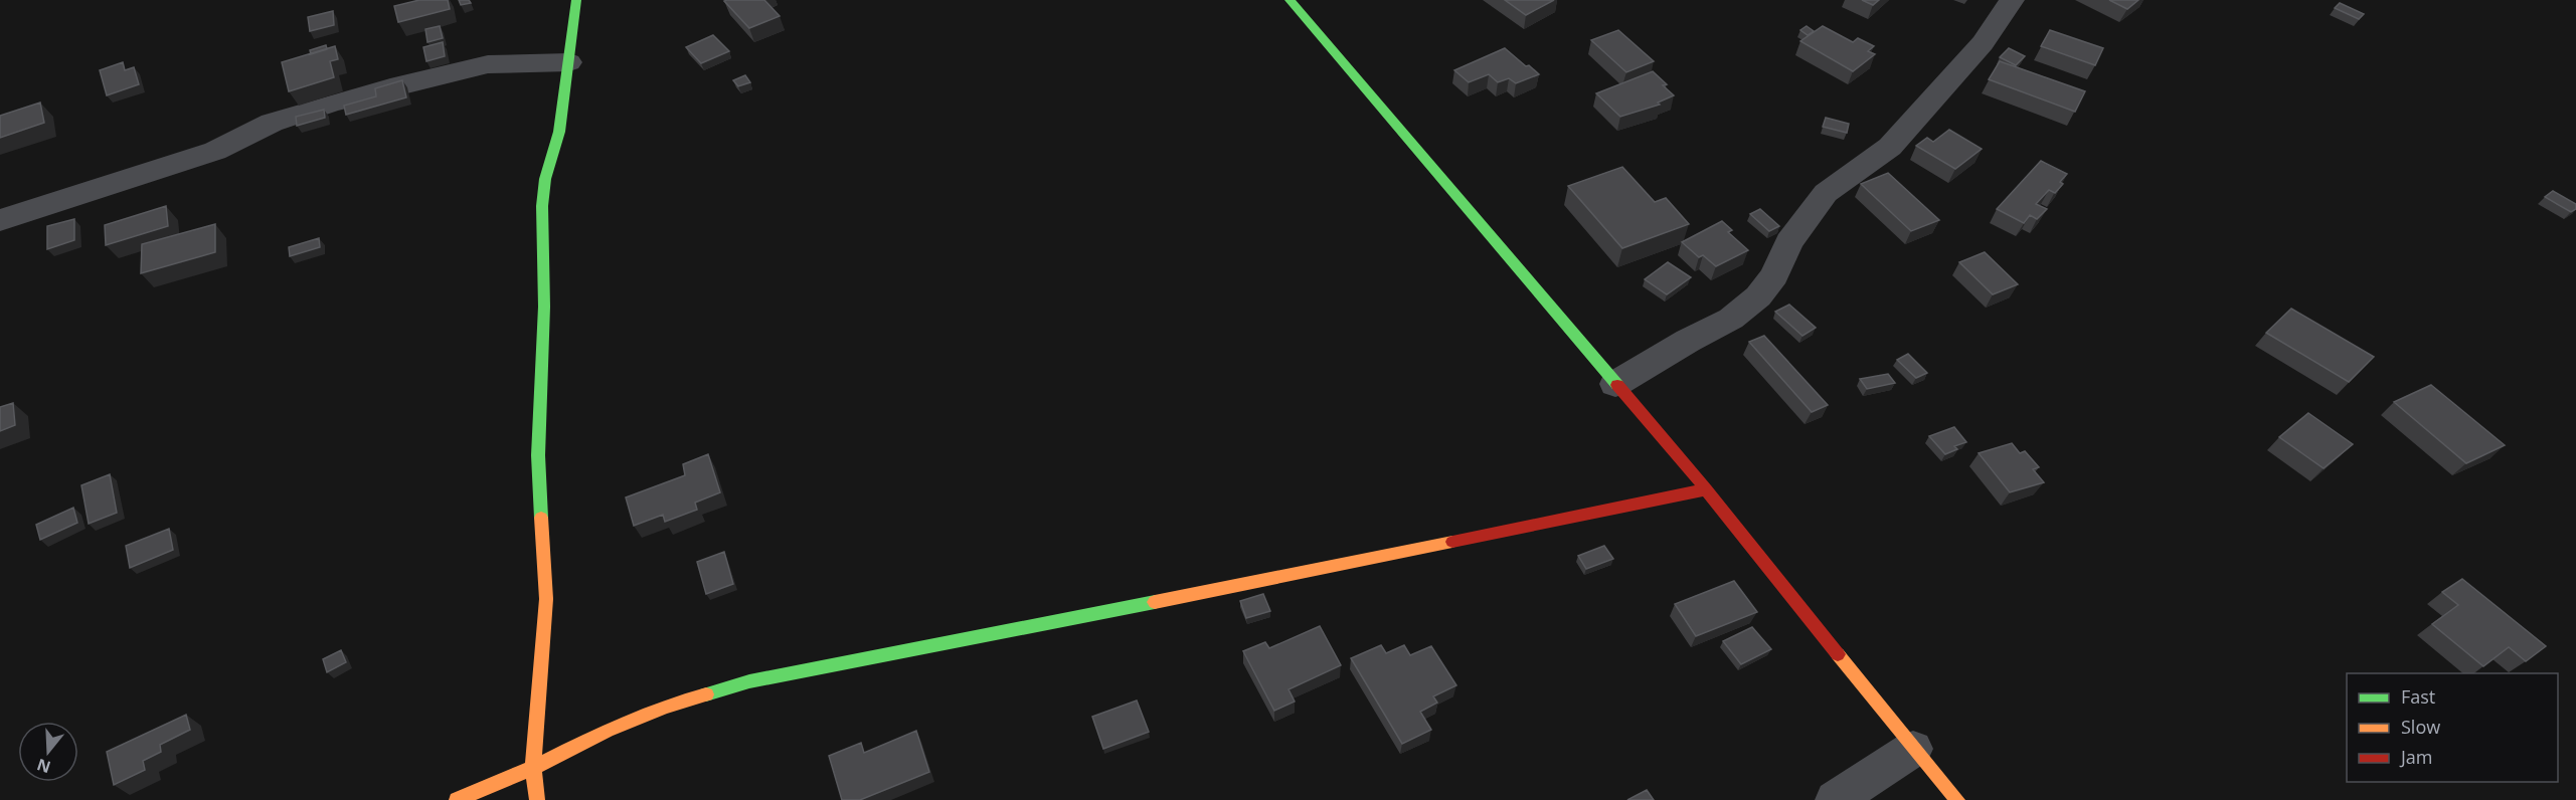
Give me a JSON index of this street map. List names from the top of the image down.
{
  "legend": ["Fast", "Slow", "Jam"],
  "north": "bottom"
}
